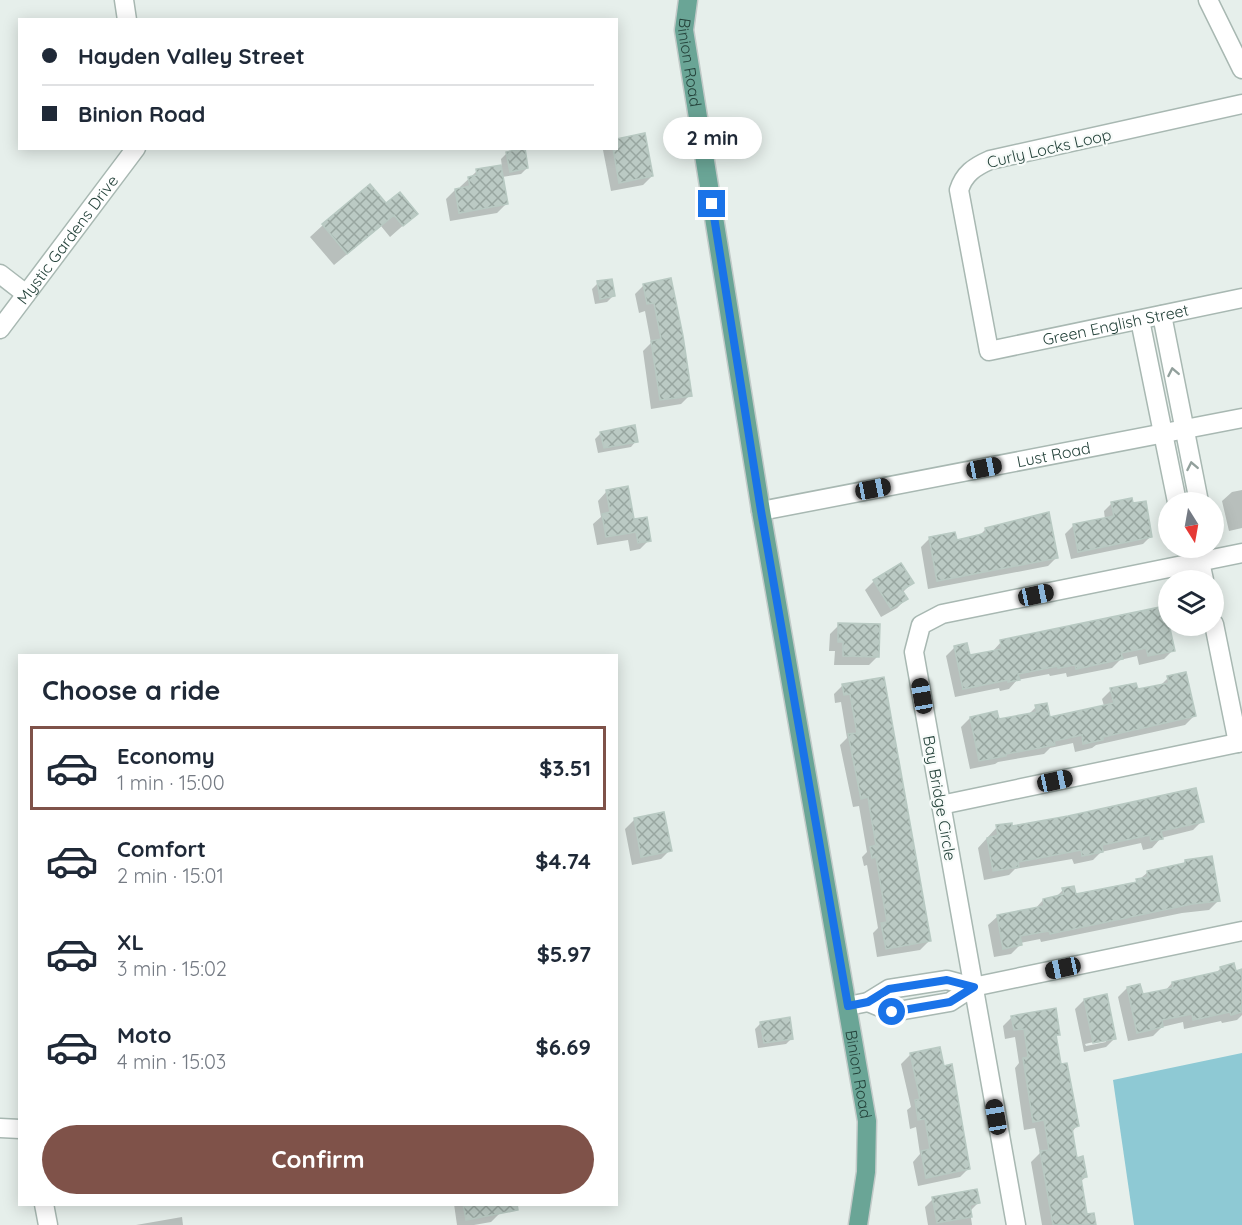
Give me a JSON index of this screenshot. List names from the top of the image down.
{
  "streets": {
    "main road": ["Binion Road"],
    "street": [
      "Curly Locks Loop",
      "Mystic Gardens Drive",
      "Green English Street",
      "Lust Road",
      "Bay Bridge Circle"
    ]
  },
  "crossings": [
    ["Binion Road", "Lust Road"],
    ["Curly Locks Loop", "Green English Street"]
  ],
  "north": "bottom",
  "page": {
    "banner": ["Hayden Valley Street", "Binion Road"],
    "bubble": "2 min",
    "heading": "Choose a ride",
    "list": [
      {
        "name": "Economy",
        "note": "1 min · 15:00",
        "value": "$3.51"
      },
      {
        "name": "Comfort",
        "note": "2 min · 15:01",
        "value": "$4.74"
      },
      {
        "name": "XL",
        "note": "3 min · 15:02",
        "value": "$5.97"
      },
      {
        "name": "Moto",
        "note": "4 min · 15:03",
        "value": "$6.69"
      }
    ],
    "buttons": "Confirm"
  }
}
